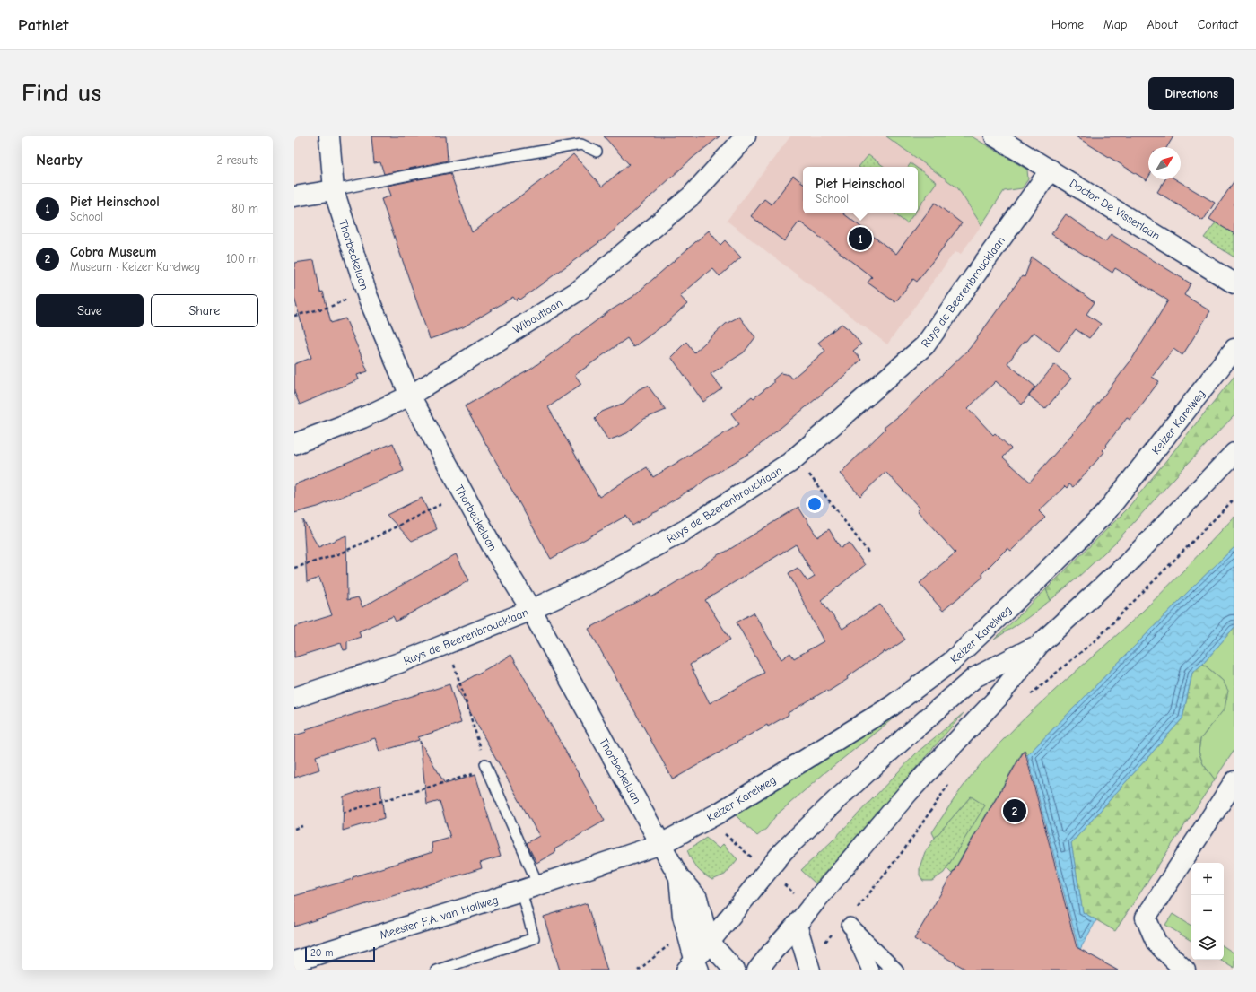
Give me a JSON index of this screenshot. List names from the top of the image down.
{
  "streets": {
    "street": [
      "Doctor De Visserlaan",
      "Thorbeckelaan",
      "Ruys de Beerenbroucklaan",
      "Wibautlaan",
      "Keizer Karelweg",
      "Meester F.A. van Hallweg"
    ]
  },
  "crossings": [
    ["Doctor De Visserlaan", "Ruys de Beerenbroucklaan"],
    ["Thorbeckelaan", "Ruys de Beerenbroucklaan"],
    ["Thorbeckelaan", "Wibautlaan"],
    ["Thorbeckelaan", "Keizer Karelweg"],
    ["Thorbeckelaan", "Meester F.A. van Hallweg"],
    ["Keizer Karelweg", "Meester F.A. van Hallweg"]
  ],
  "scale_bar": "20 m",
  "north": "top right",
  "page": {
    "header": "Pathlet",
    "nav": [
      "Home",
      "Map",
      "About",
      "Contact"
    ],
    "buttons": [
      "Directions",
      ["Save", "Share"]
    ],
    "title": "Find us",
    "heading": ["Nearby", "2 results"],
    "popup": ["Piet Heinschool", "School"],
    "list": [
      {
        "mark": "1",
        "name": "Piet Heinschool",
        "note": "School",
        "value": "80 m"
      },
      {
        "mark": "2",
        "name": "Cobra Museum",
        "note": "Museum · Keizer Karelweg",
        "value": "100 m"
      }
    ],
    "pins": ["1", "2"],
    "map_buttons": ["+", "−"],
    "scale": "20 m"
  }
}
